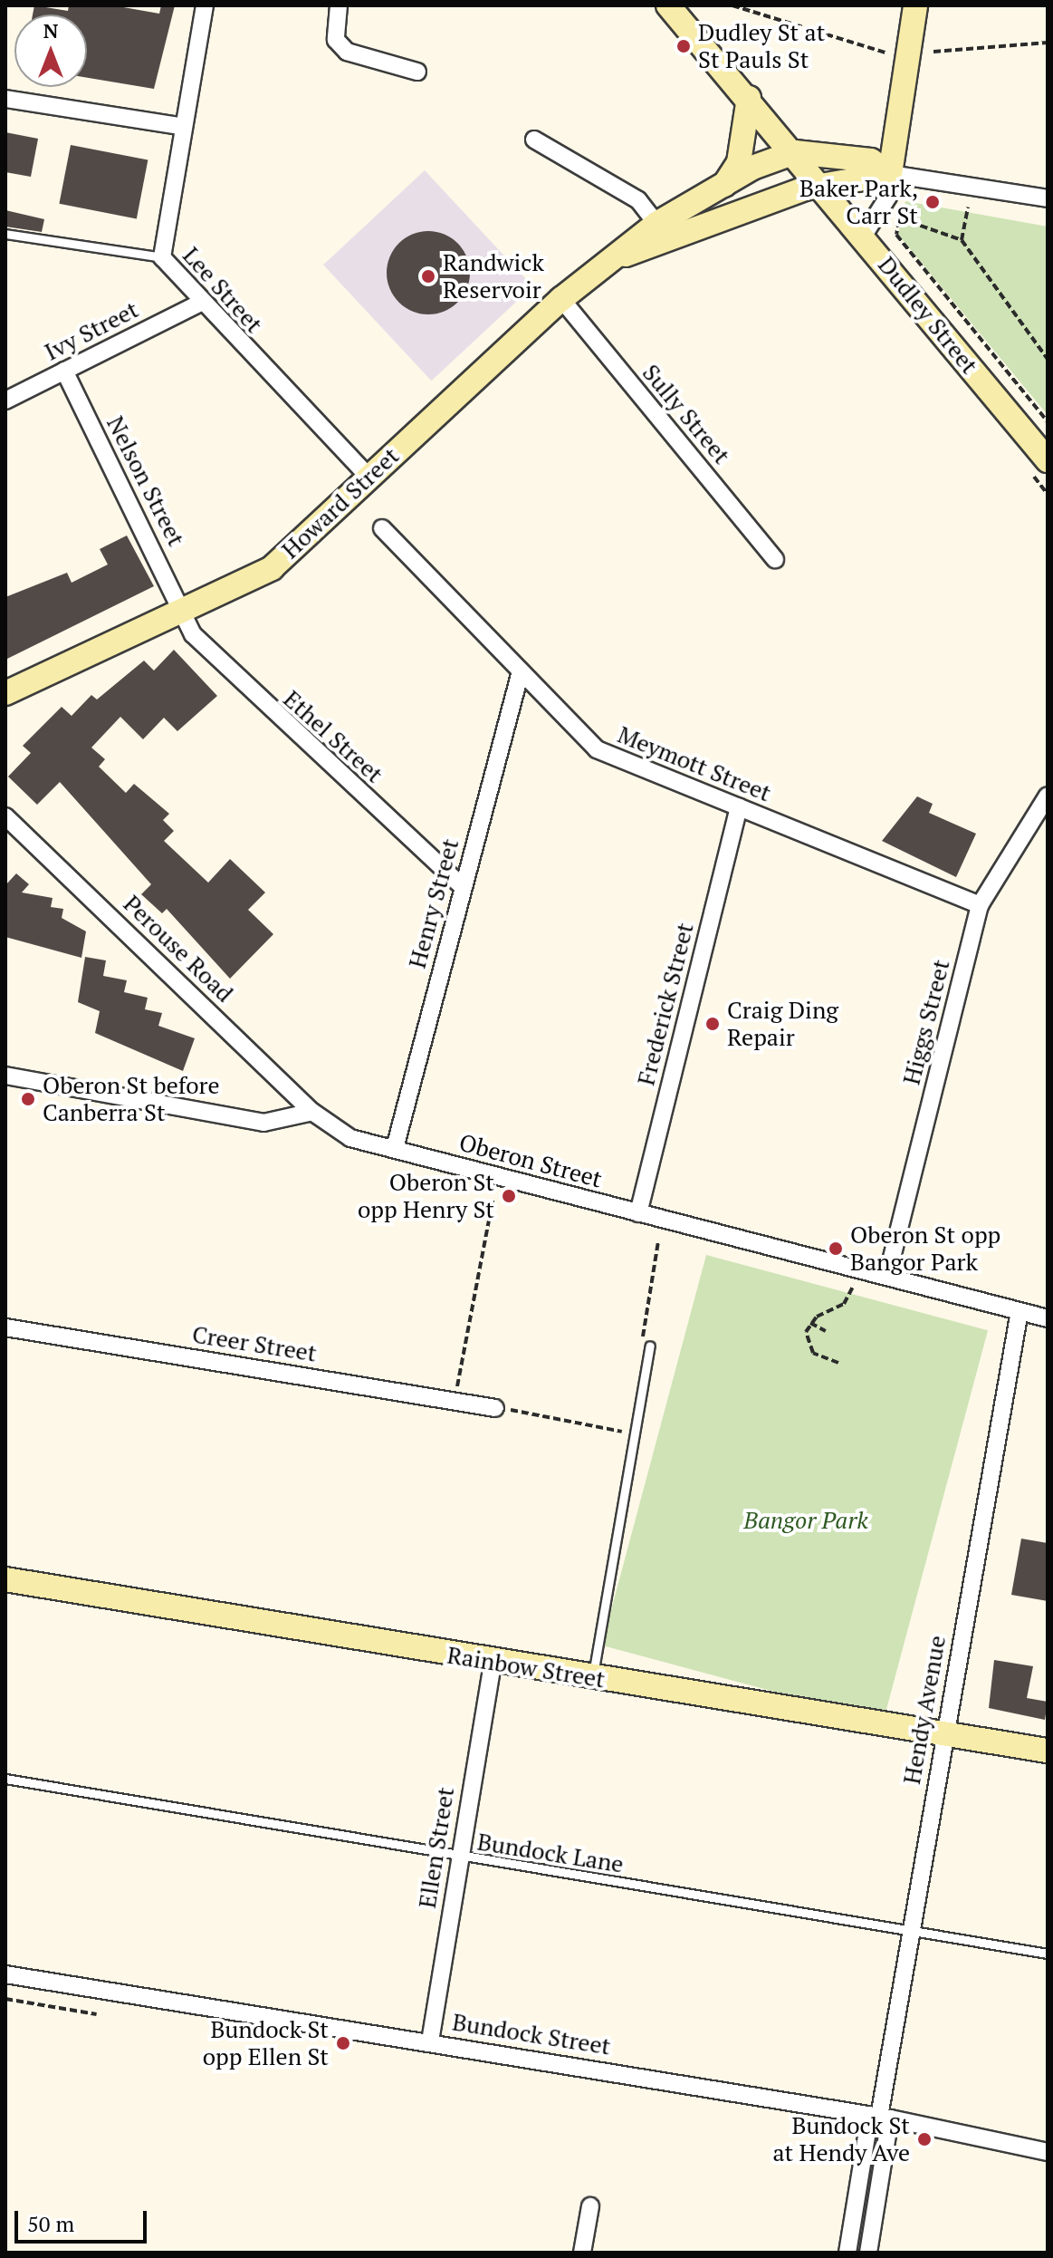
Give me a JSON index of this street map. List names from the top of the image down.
{
  "streets": {
    "street": [
      "Lee Street",
      "Dudley Street",
      "Ivy Street",
      "Sully Street",
      "Nelson Street",
      "Howard Street",
      "Ethel Street",
      "Meymott Street",
      "Henry Street",
      "Perouse Road",
      "Frederick Street",
      "Higgs Street",
      "Oberon Street",
      "Creer Street",
      "Rainbow Street",
      "Hendy Avenue",
      "Ellen Street",
      "Bundock Street"
    ],
    "lane": ["Bundock Lane"]
  },
  "crossings": [
    ["Lee Street", "Ivy Street"],
    ["Lee Street", "Howard Street"],
    ["Dudley Street", "Howard Street"],
    ["Ivy Street", "Nelson Street"],
    ["Sully Street", "Howard Street"],
    ["Nelson Street", "Howard Street"],
    ["Nelson Street", "Ethel Street"],
    ["Howard Street", "Ethel Street"],
    ["Ethel Street", "Henry Street"],
    ["Meymott Street", "Henry Street"],
    ["Meymott Street", "Frederick Street"],
    ["Meymott Street", "Higgs Street"],
    ["Henry Street", "Oberon Street"],
    ["Perouse Road", "Oberon Street"],
    ["Frederick Street", "Oberon Street"],
    ["Higgs Street", "Oberon Street"],
    ["Oberon Street", "Hendy Avenue"],
    ["Rainbow Street", "Hendy Avenue"],
    ["Rainbow Street", "Ellen Street"],
    ["Hendy Avenue", "Bundock Lane"],
    ["Hendy Avenue", "Bundock Street"],
    ["Ellen Street", "Bundock Lane"],
    ["Ellen Street", "Bundock Street"]
  ],
  "parks": ["Bangor Park"],
  "places": [
    "Dudley St at St Pauls St",
    "Baker Park, Carr St",
    "Randwick Reservoir",
    "Craig Ding Repair",
    "Oberon St before Canberra St",
    "Oberon St opp Henry St",
    "Oberon St opp Bangor Park",
    "Bundock St opp Ellen St",
    "Bundock St at Hendy Ave"
  ],
  "scale_bar": "50 m",
  "north": "top"
}
